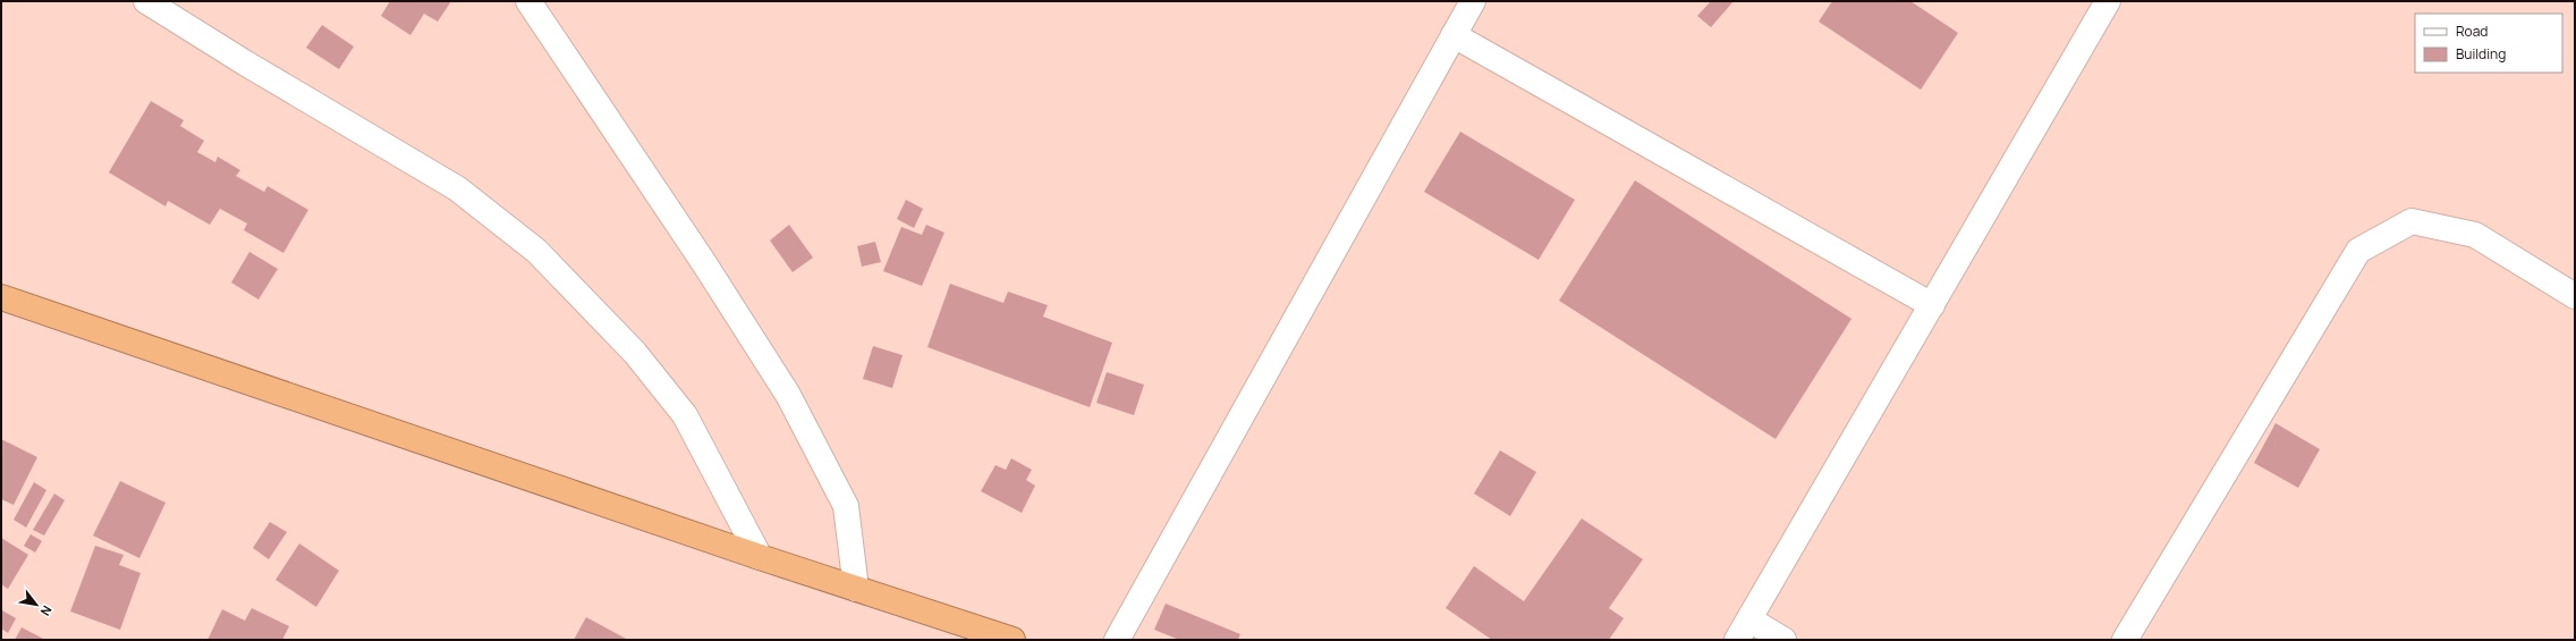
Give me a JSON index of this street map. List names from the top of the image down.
{
  "legend": ["Road", "Building"],
  "north": "bottom right"
}
